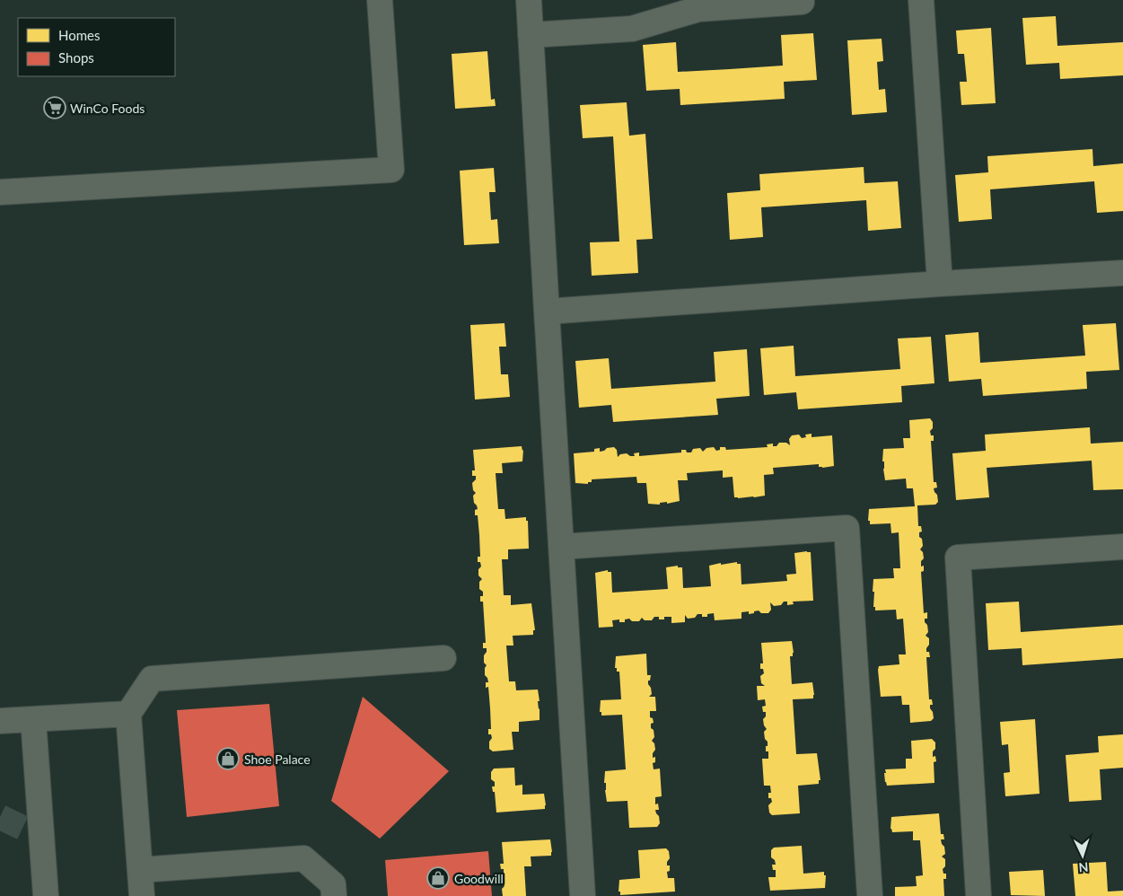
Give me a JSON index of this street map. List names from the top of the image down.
{
  "places": {
    "supermarket": ["WinCo Foods"],
    "shop": ["Shoe Palace", "Goodwill"]
  },
  "legend": ["Homes", "Shops"],
  "north": "bottom"
}
